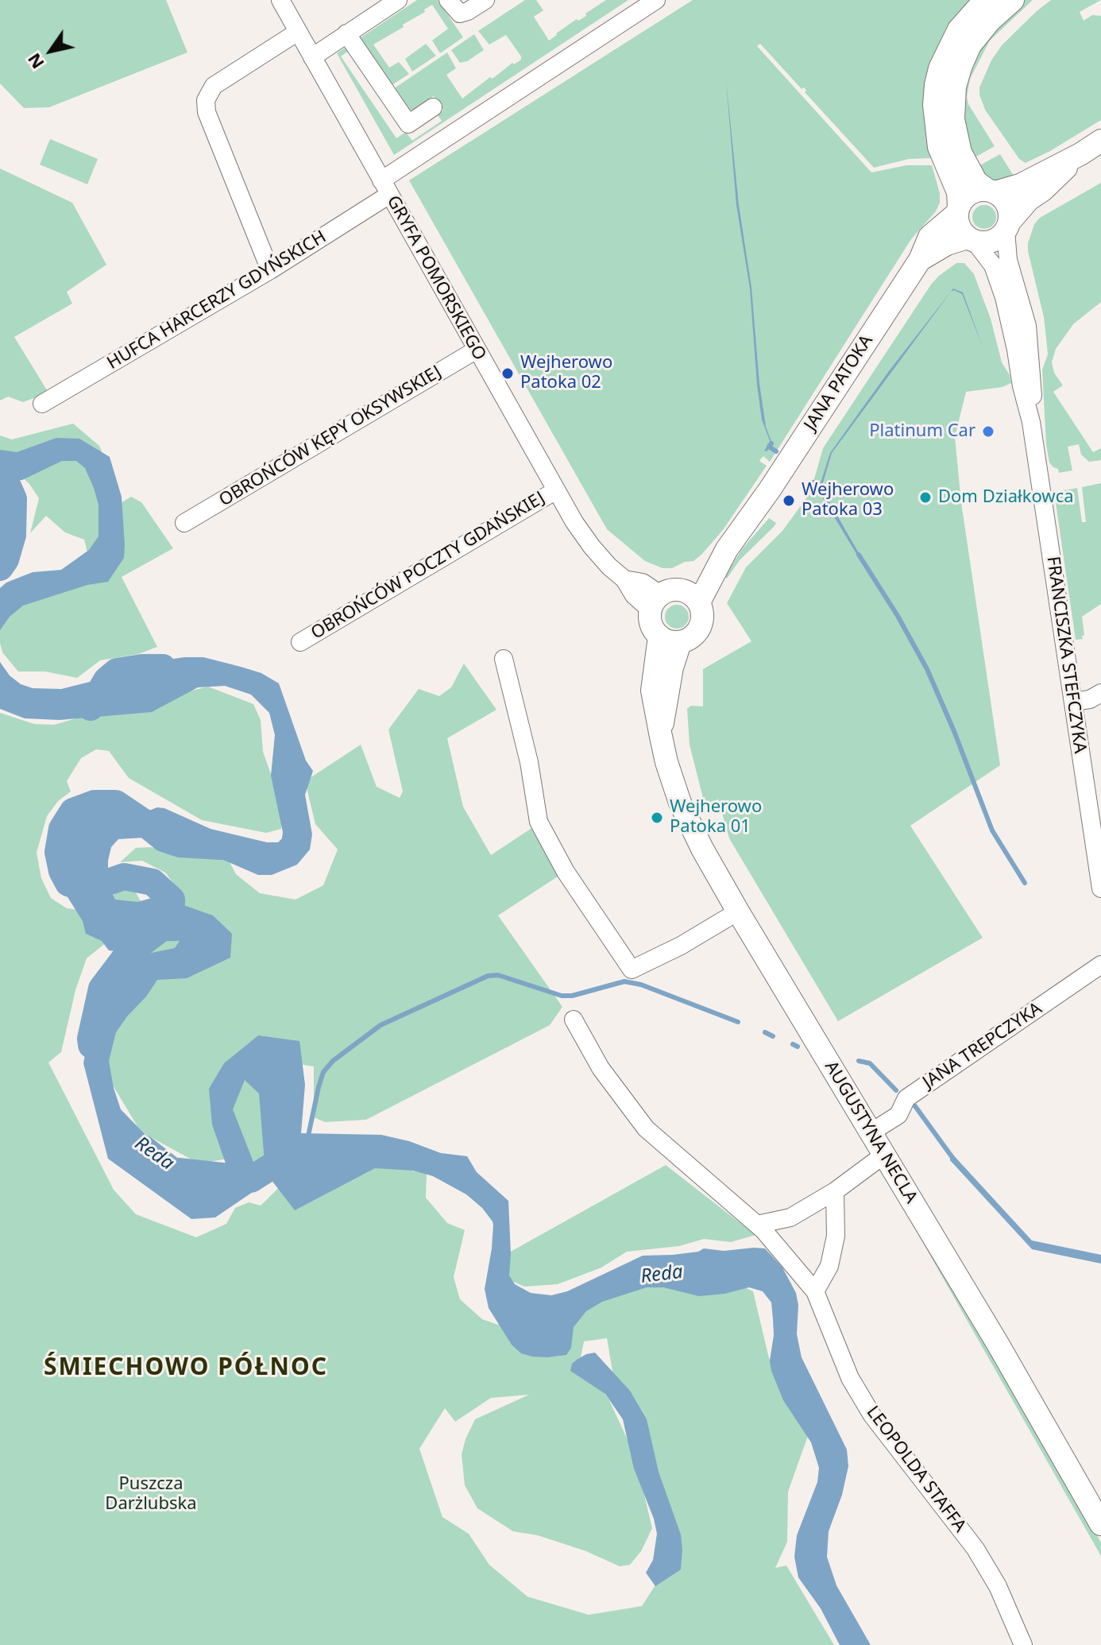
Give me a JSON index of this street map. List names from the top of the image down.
{
  "streets": {
    "main road": ["JANA PATOKA", "AUGUSTYNA NECLA"],
    "street": [
      "GRYFA POMORSKIEGO",
      "HUFCA HARCERZY GDYŃSKICH",
      "OBROŃCÓW KĘPY OKSYWSKIEJ",
      "OBROŃCÓW POCZTY GDAŃSKIEJ",
      "FRANCISZKA STEFCZYKA",
      "JANA TREPCZYKA",
      "LEOPOLDA STAFFA"
    ]
  },
  "crossings": [
    ["GRYFA POMORSKIEGO", "HUFCA HARCERZY GDYŃSKICH"],
    ["GRYFA POMORSKIEGO", "JANA PATOKA"],
    ["GRYFA POMORSKIEGO", "OBROŃCÓW KĘPY OKSYWSKIEJ"],
    ["GRYFA POMORSKIEGO", "OBROŃCÓW POCZTY GDAŃSKIEJ"],
    ["GRYFA POMORSKIEGO", "AUGUSTYNA NECLA"],
    ["JANA PATOKA", "FRANCISZKA STEFCZYKA"],
    ["JANA PATOKA", "AUGUSTYNA NECLA"],
    ["JANA TREPCZYKA", "AUGUSTYNA NECLA"]
  ],
  "districts": ["ŚMIECHOWO PÓŁNOC"],
  "water": ["Reda"],
  "parks": ["Puszcza Darżlubska"],
  "places": [
    "Wejherowo Patoka 02",
    "Platinum Car",
    "Dom Działkowca",
    "Wejherowo Patoka 03",
    "Wejherowo Patoka 01"
  ],
  "north": "bottom left"
}
